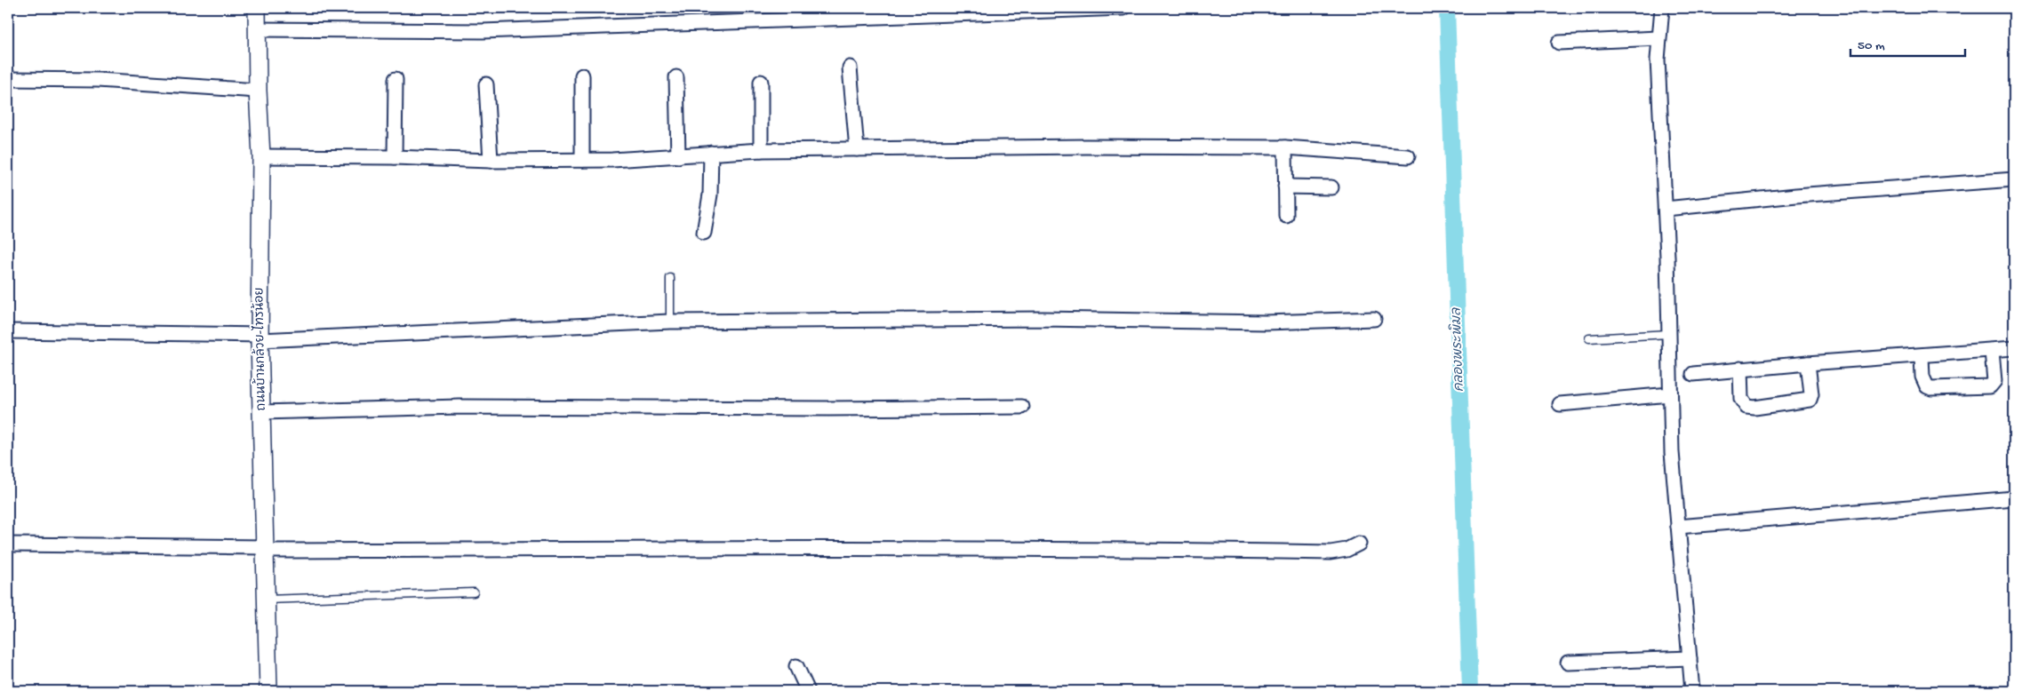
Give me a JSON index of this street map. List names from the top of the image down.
{
  "streets": {
    "street": ["ถนนบ้านกล้วย-ไทรน้อย"]
  },
  "water": ["คลองพระพิมล"],
  "scale_bar": "50 m"
}
